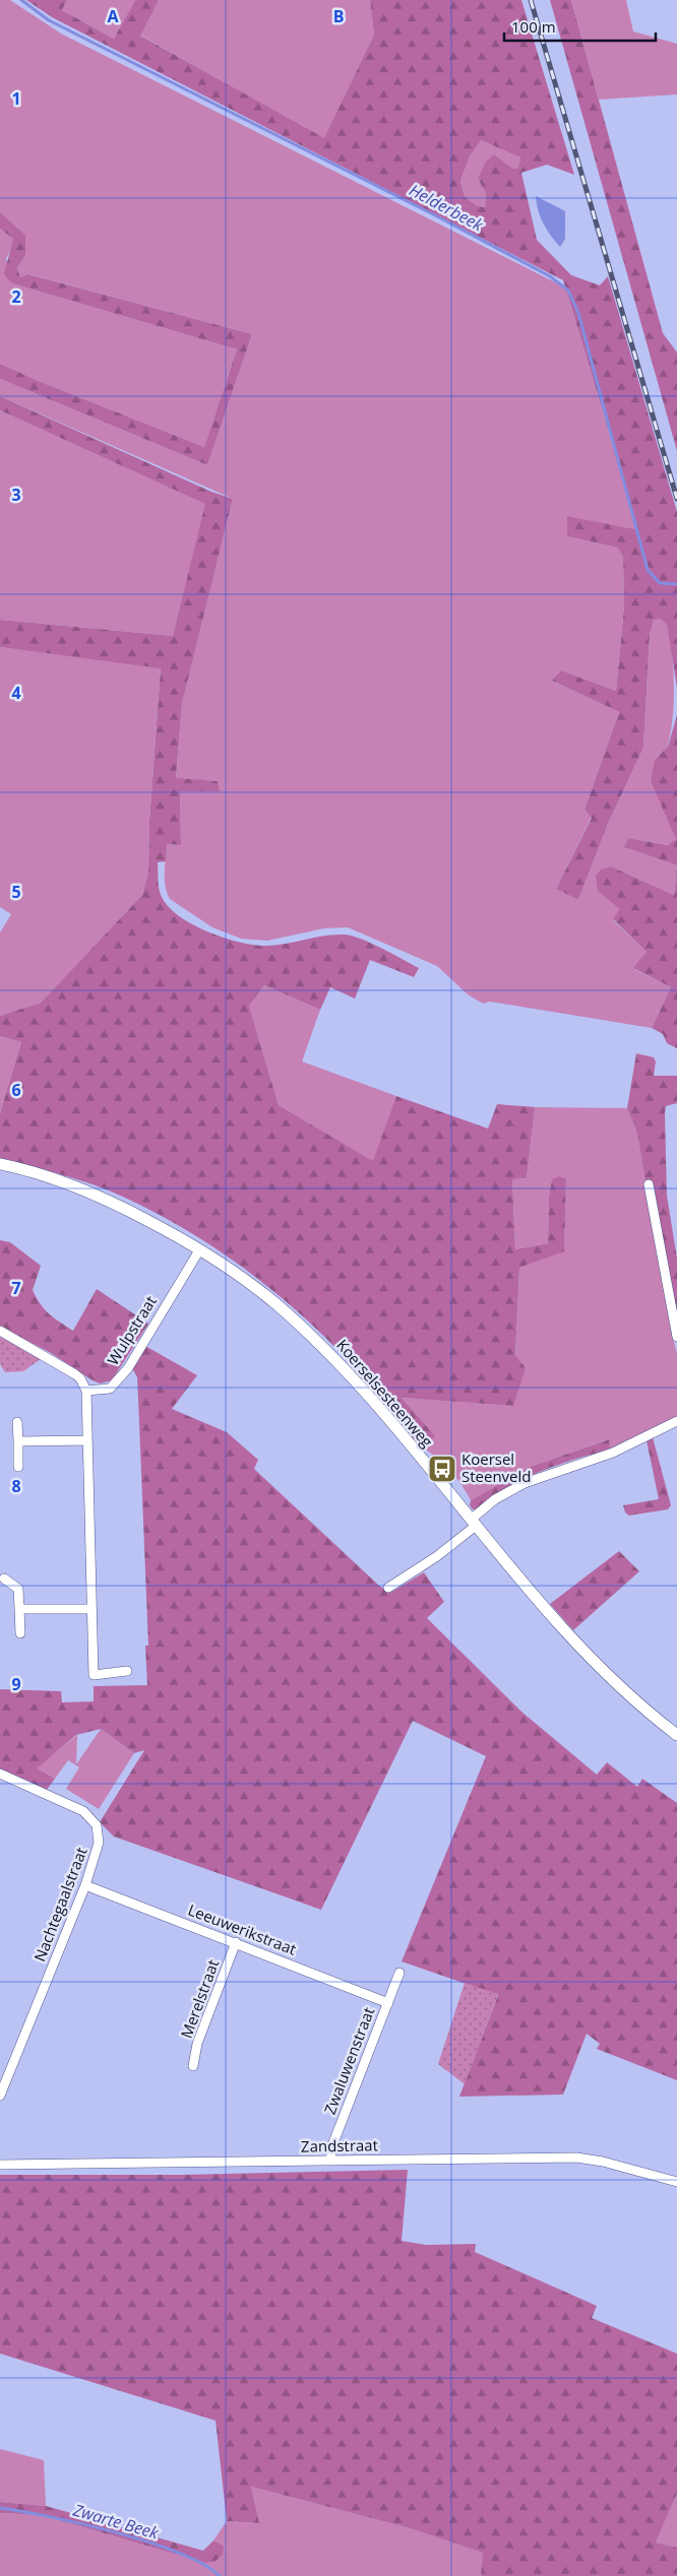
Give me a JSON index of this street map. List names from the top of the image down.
{
  "streets": {
    "street": [
      "Wulpstraat",
      "Koerselsesteenweg",
      "Nachtegaalstraat",
      "Leeuwerikstraat",
      "Merelstraat",
      "Zwaluwenstraat",
      "Zandstraat"
    ]
  },
  "crossings": [
    ["Wulpstraat", "Koerselsesteenweg"],
    ["Nachtegaalstraat", "Leeuwerikstraat"],
    ["Leeuwerikstraat", "Merelstraat"],
    ["Leeuwerikstraat", "Zwaluwenstraat"],
    ["Zwaluwenstraat", "Zandstraat"]
  ],
  "water": ["Helderbeek", "Zwarte Beek"],
  "places": {
    "bus stop": ["Koersel Steenveld"]
  },
  "scale_bar": "100 m",
  "grid": {
    "columns": ["A", "B"],
    "rows": [
      "1",
      "2",
      "3",
      "4",
      "5",
      "6",
      "7",
      "8",
      "9"
    ]
  }
}
